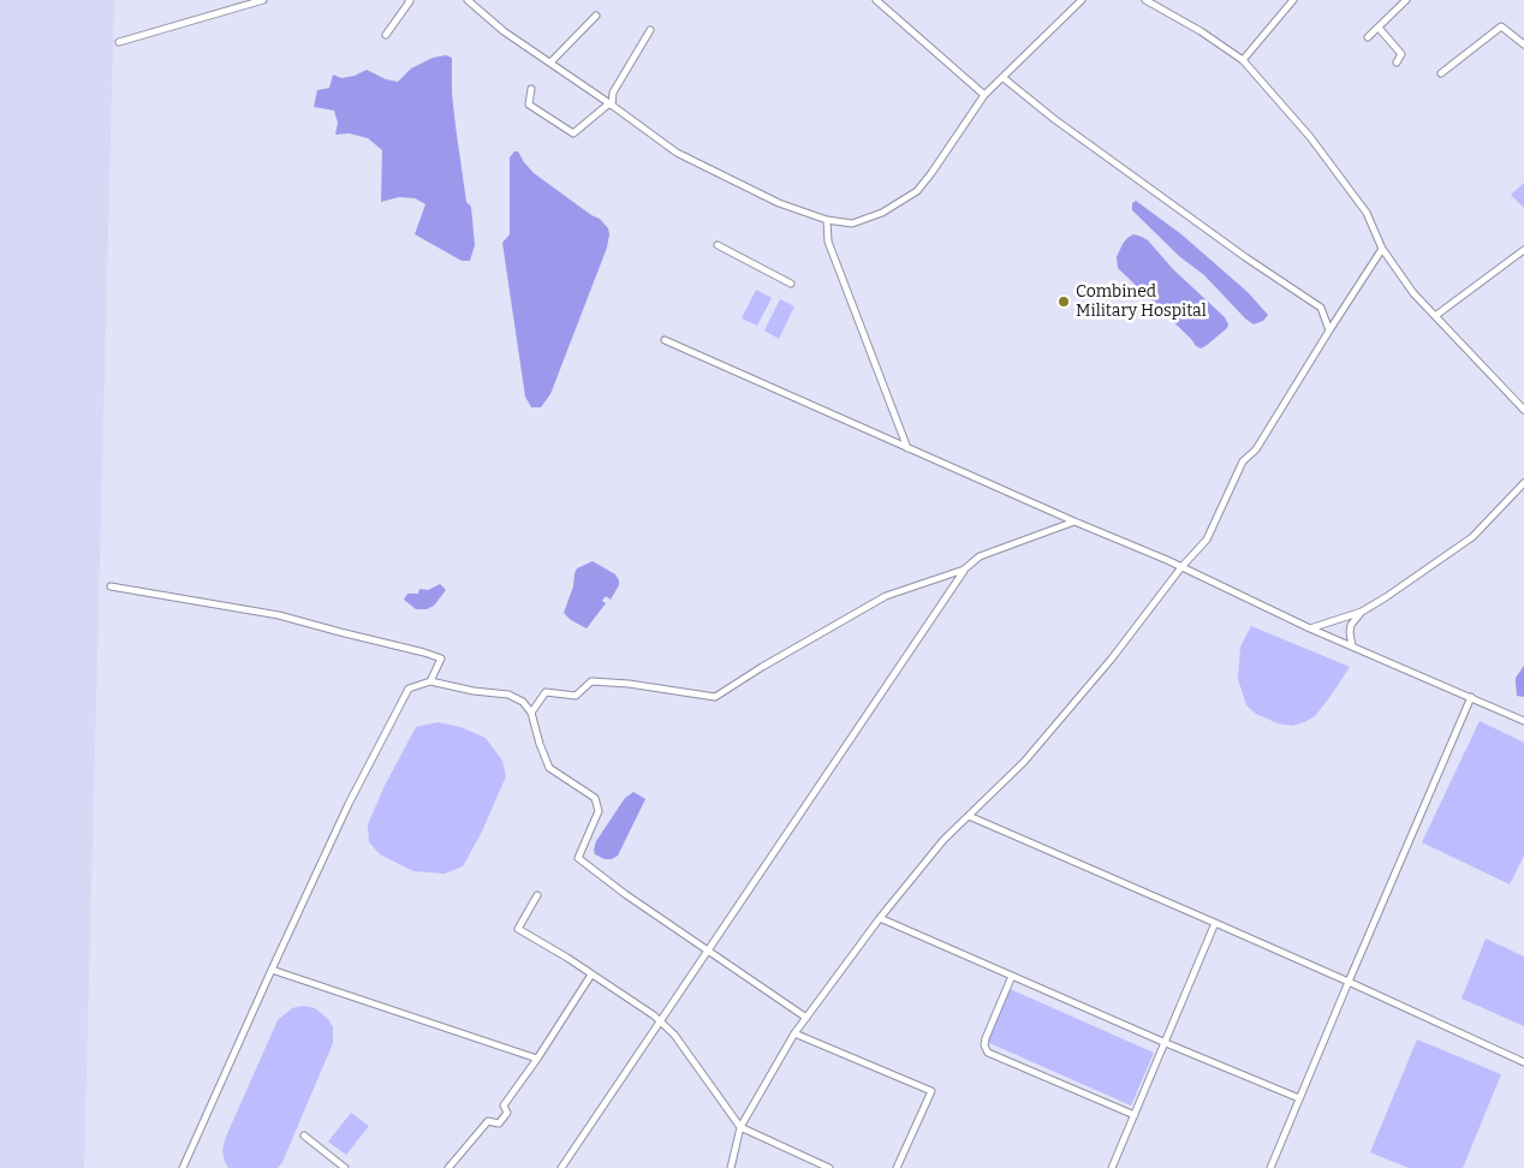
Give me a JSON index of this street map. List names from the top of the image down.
{
  "places": ["Combined Military Hospital"]
}
